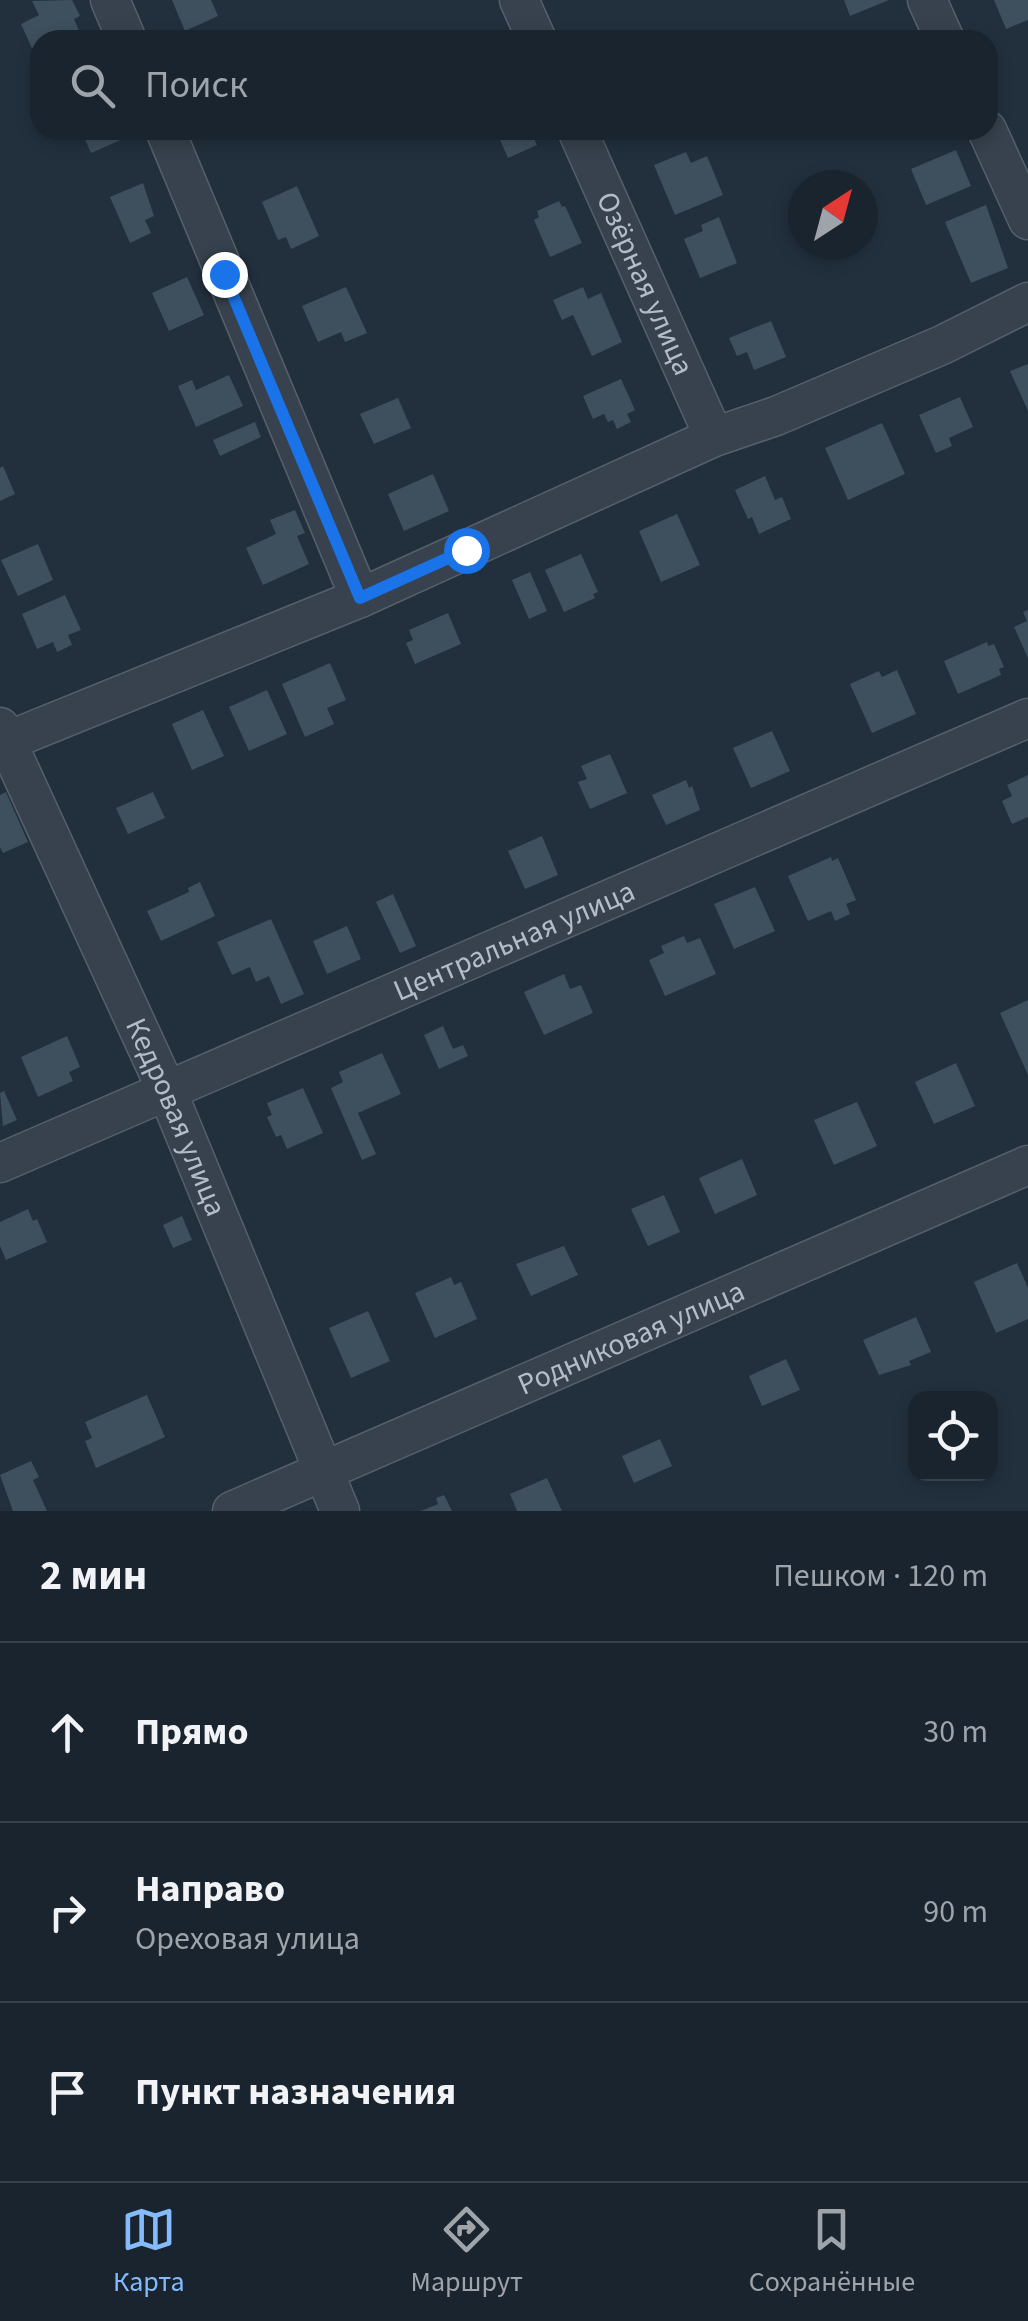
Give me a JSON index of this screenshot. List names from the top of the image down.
{
  "streets": {
    "street": [
      "Озёрная улица",
      "Центральная улица",
      "Кедровая улица",
      "Родниковая улица"
    ]
  },
  "crossings": [
    ["Центральная улица", "Кедровая улица"],
    ["Кедровая улица", "Родниковая улица"]
  ],
  "north": "top right",
  "page": {
    "search": "Поиск",
    "heading": ["2 мин", "Пешком · 120 m"],
    "list": [
      ["Прямо", "30 m"],
      ["Направо", "Ореховая улица", "90 m"],
      "Пункт назначения"
    ],
    "nav": ["Карта", "Маршрут", "Сохранённые"]
  }
}
